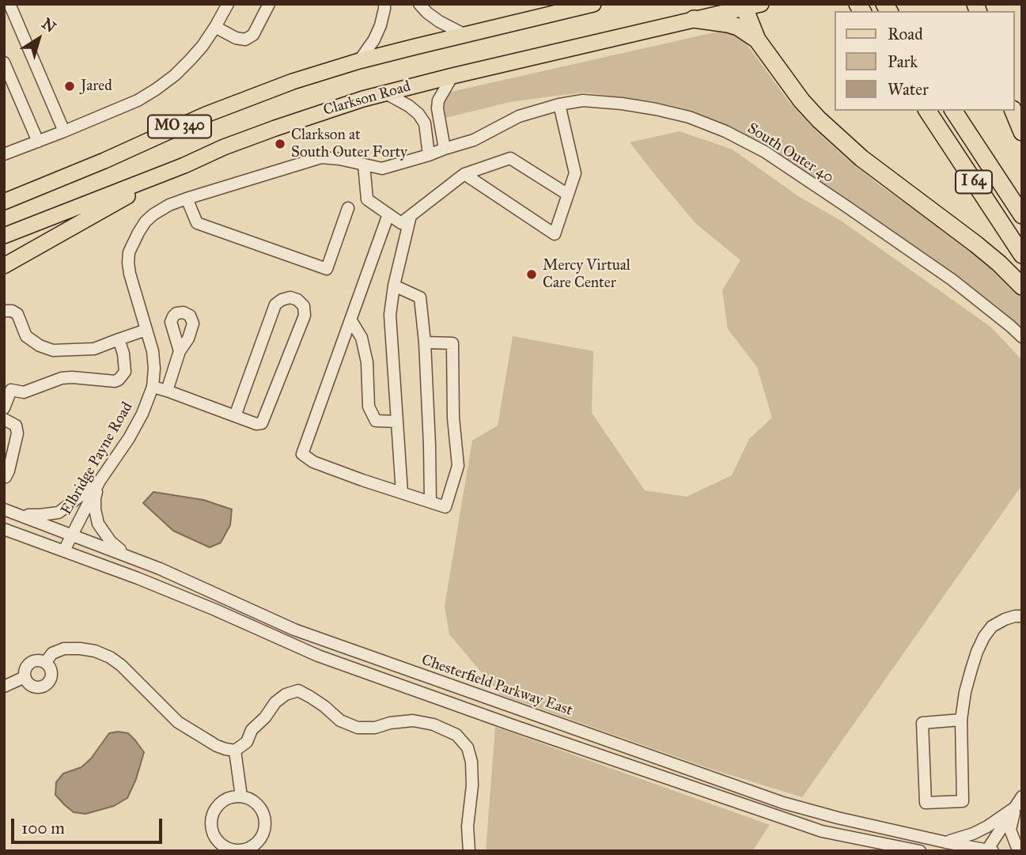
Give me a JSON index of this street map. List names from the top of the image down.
{
  "streets": {
    "highway": ["I 64"],
    "main road": ["Clarkson Road", "MO 340"],
    "street": ["South Outer 40", "Elbridge Payne Road", "Chesterfield Parkway East"]
  },
  "crossings": [
    ["Clarkson Road", "MO 340"],
    ["South Outer 40", "Elbridge Payne Road"],
    ["Elbridge Payne Road", "Chesterfield Parkway East"]
  ],
  "places": ["Jared", "Clarkson at South Outer Forty", "Mercy Virtual Care Center"],
  "legend": ["Road", "Park", "Water"],
  "scale_bar": "100 m",
  "north": "top right"
}
